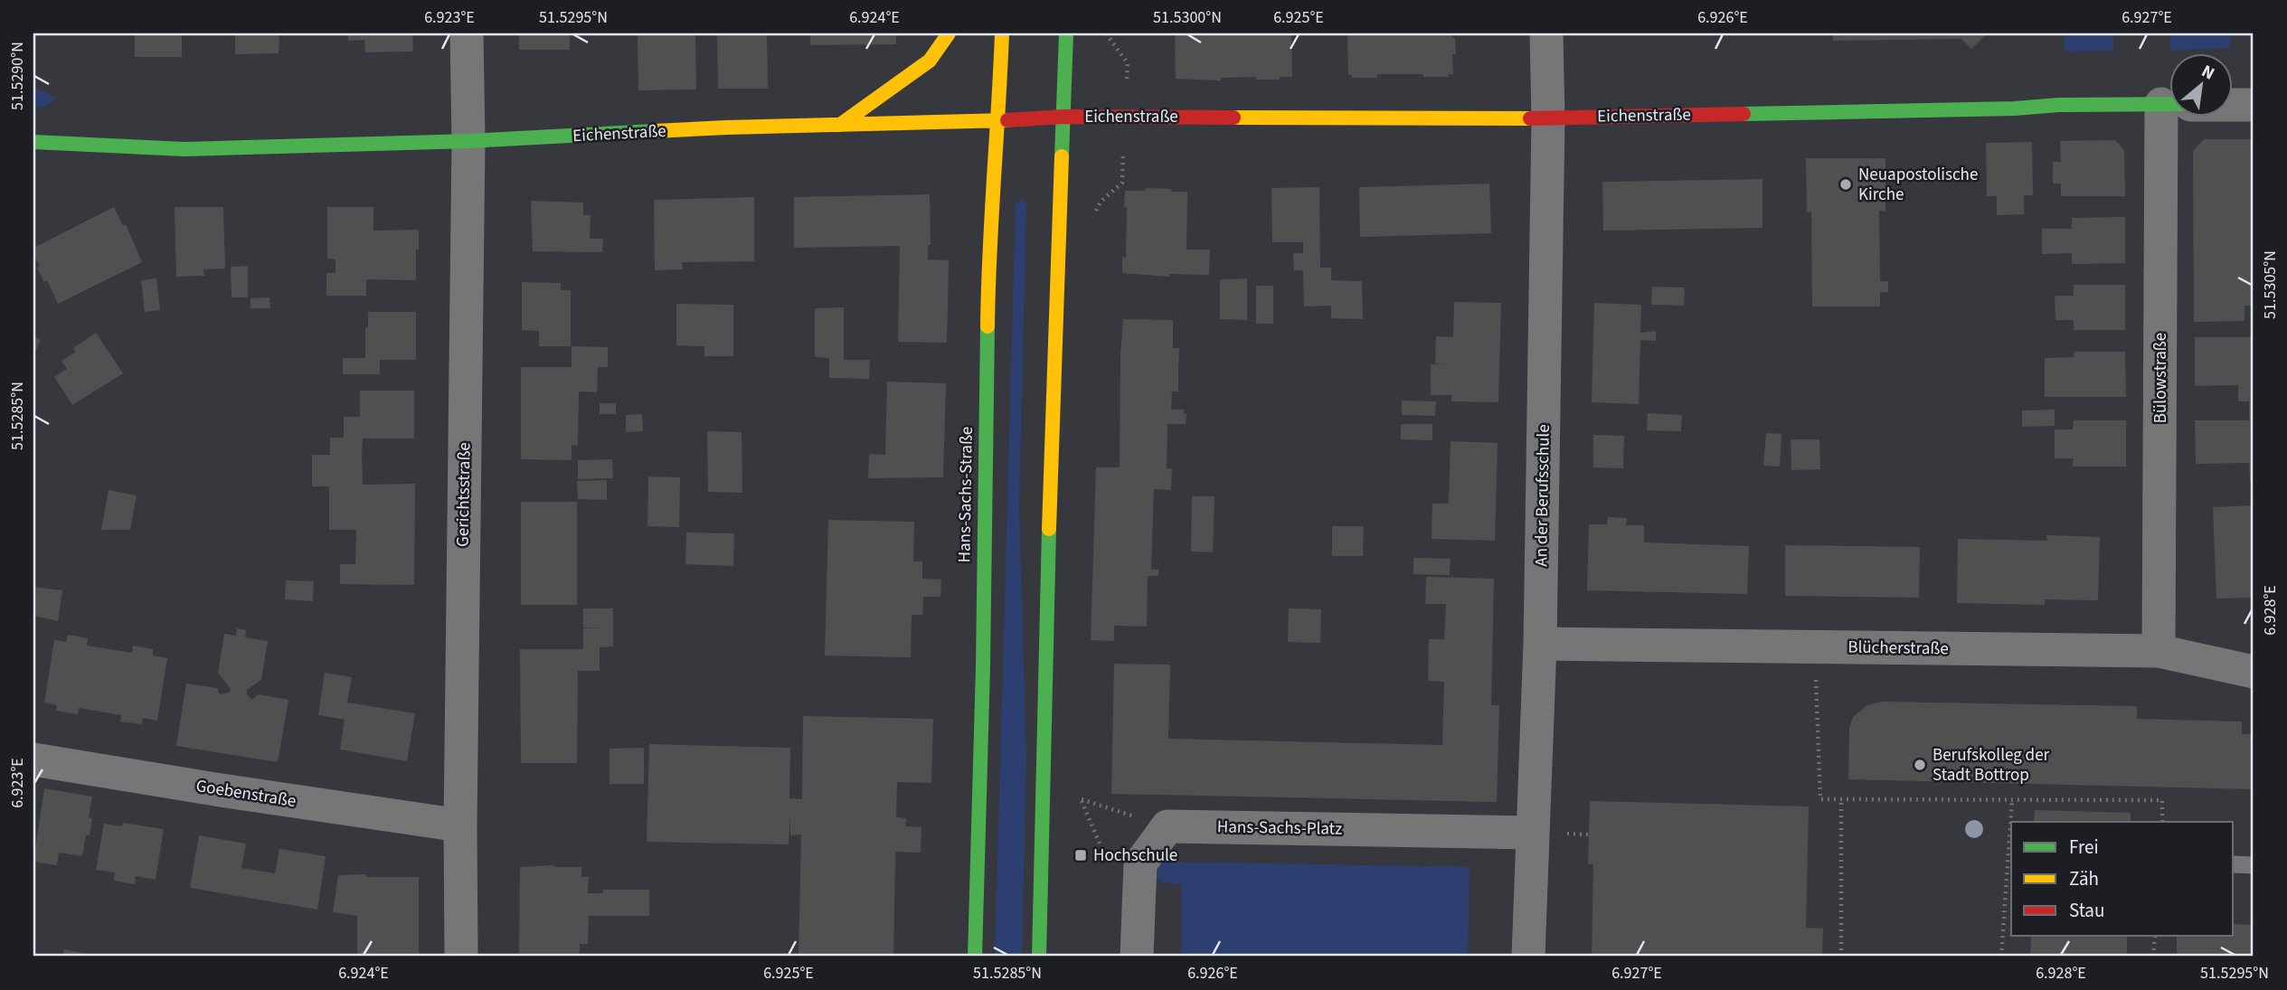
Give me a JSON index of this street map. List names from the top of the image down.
{
  "streets": {
    "street": [
      "Eichenstraße",
      "Bülowstraße",
      "Gerichtsstraße",
      "Hans-Sachs-Straße",
      "An der Berufsschule",
      "Blücherstraße",
      "Goebenstraße",
      "Hans-Sachs-Platz"
    ]
  },
  "crossings": [
    ["Eichenstraße", "Gerichtsstraße"],
    ["Eichenstraße", "Hans-Sachs-Straße"],
    ["Eichenstraße", "An der Berufsschule"],
    ["Bülowstraße", "Blücherstraße"],
    ["Gerichtsstraße", "Goebenstraße"],
    ["An der Berufsschule", "Blücherstraße"],
    ["An der Berufsschule", "Hans-Sachs-Platz"]
  ],
  "places": {
    "other": ["Neuapostolische Kirche", "Berufskolleg der Stadt Bottrop"],
    "transit": ["Hochschule"]
  },
  "legend": ["Frei", "Zäh", "Stau"],
  "north": "top right",
  "coordinates": [
    "6.923°E",
    "51.5295°N",
    "6.924°E",
    "51.5300°N",
    "6.925°E",
    "6.926°E",
    "6.927°E",
    "51.5290°N",
    "51.5305°N",
    "51.5285°N",
    "6.928°E"
  ]
}
